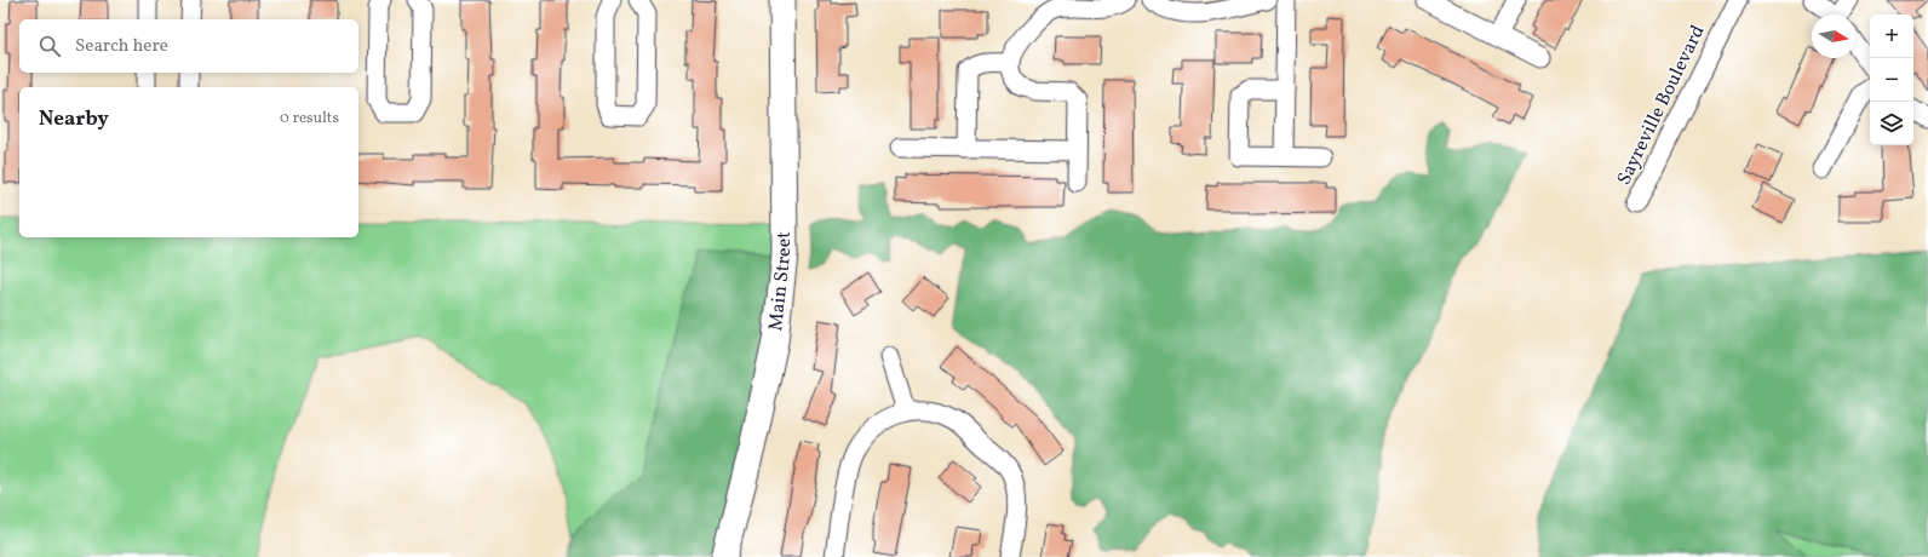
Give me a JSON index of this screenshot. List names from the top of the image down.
{
  "streets": {
    "main road": ["Main Street"],
    "street": ["Sayreville Boulevard"]
  },
  "north": "right",
  "page": {
    "map_buttons": ["+", "−"],
    "search": "Search here",
    "heading": ["Nearby", "0 results"]
  }
}
